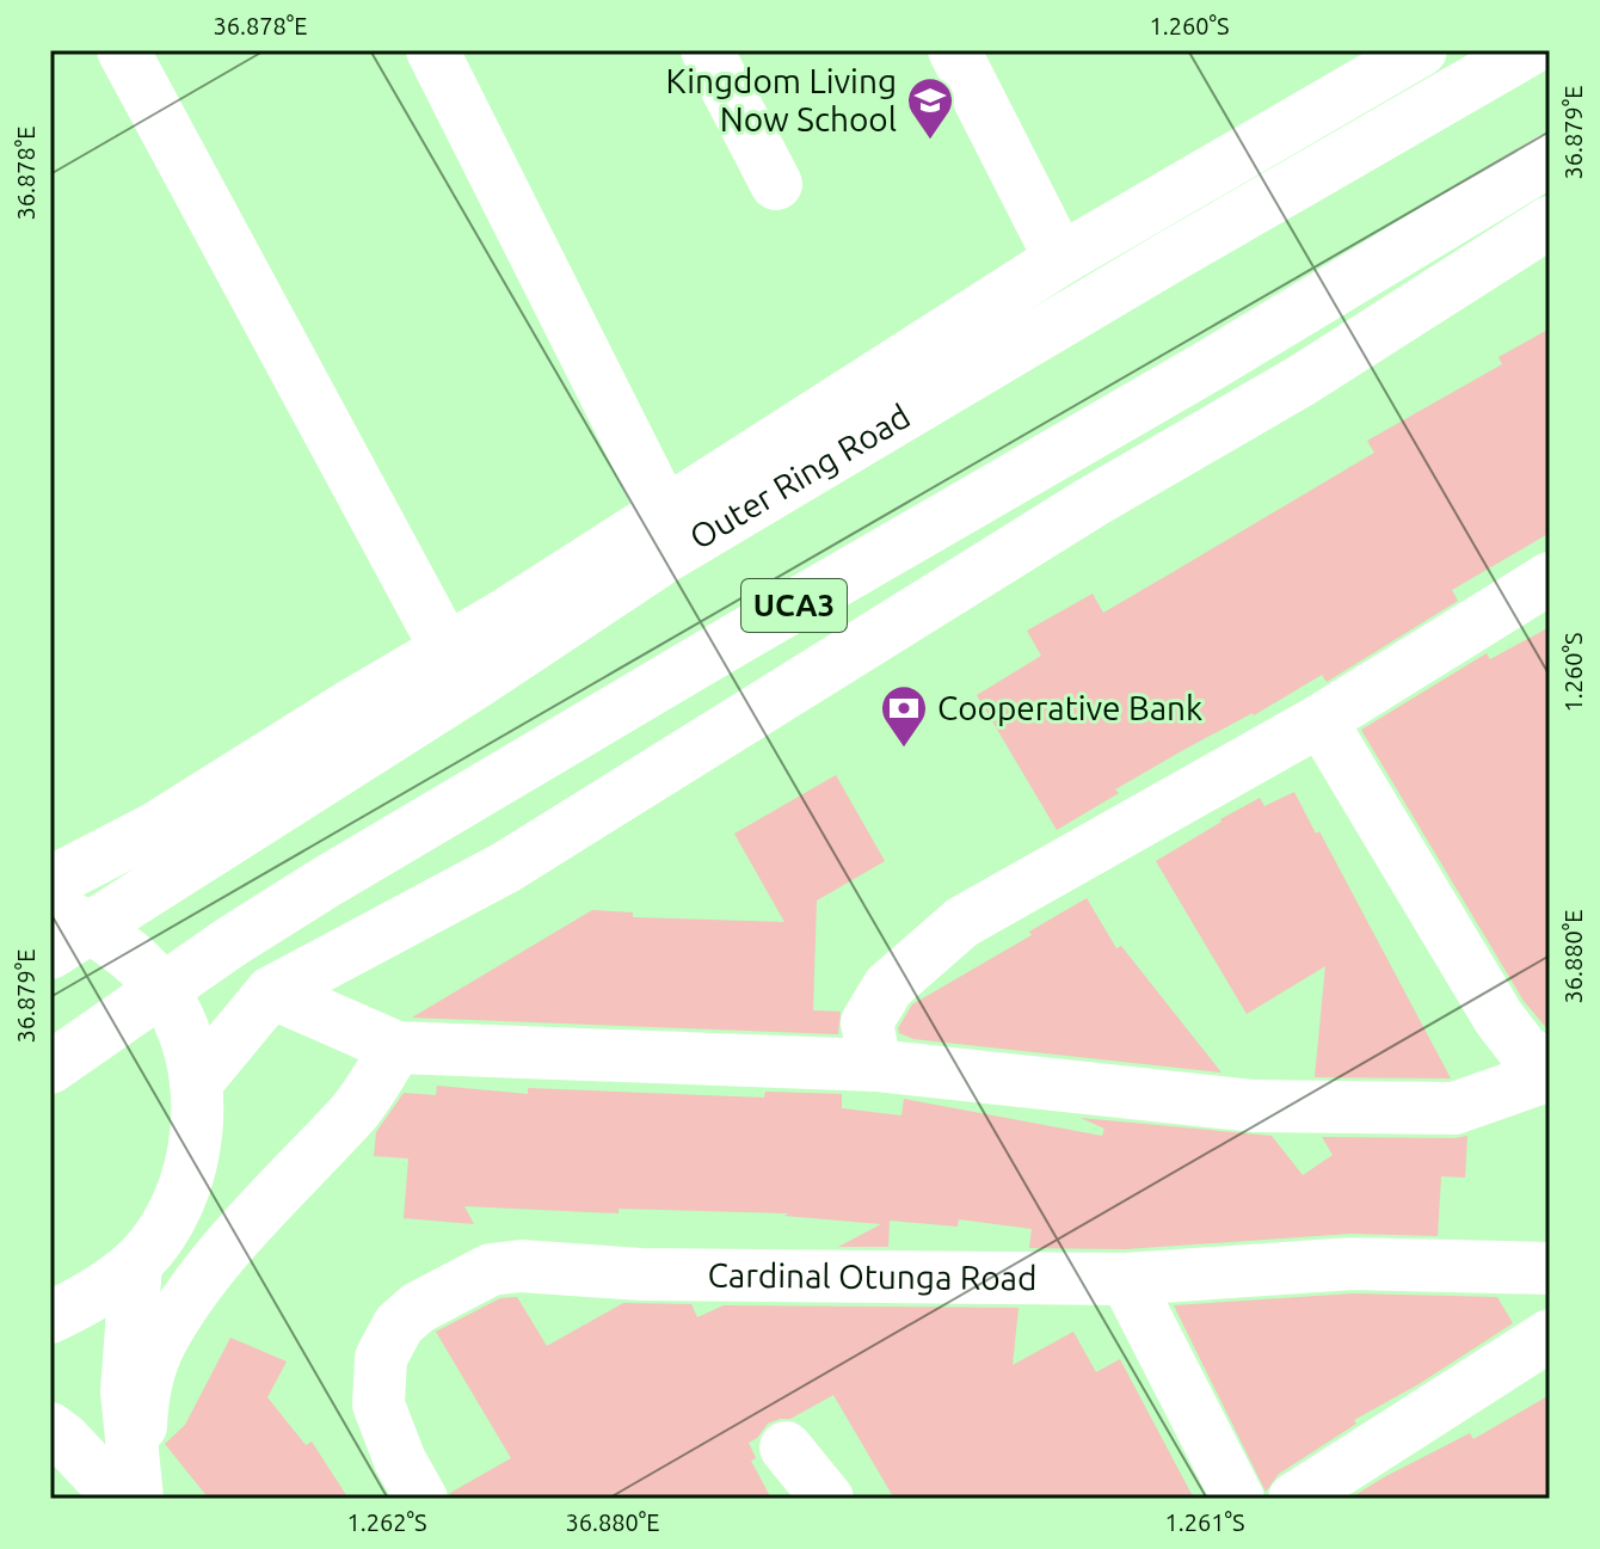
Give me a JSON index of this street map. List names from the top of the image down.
{
  "streets": {
    "main road": ["Outer Ring Road", "UCA3", "Cardinal Otunga Road"]
  },
  "places": {
    "school or university": ["Kingdom Living Now School"],
    "bank": ["Cooperative Bank"]
  },
  "coordinates": [
    "36.878°E",
    "1.260°S",
    "36.879°E",
    "36.880°E",
    "1.262°S",
    "1.261°S"
  ]
}
